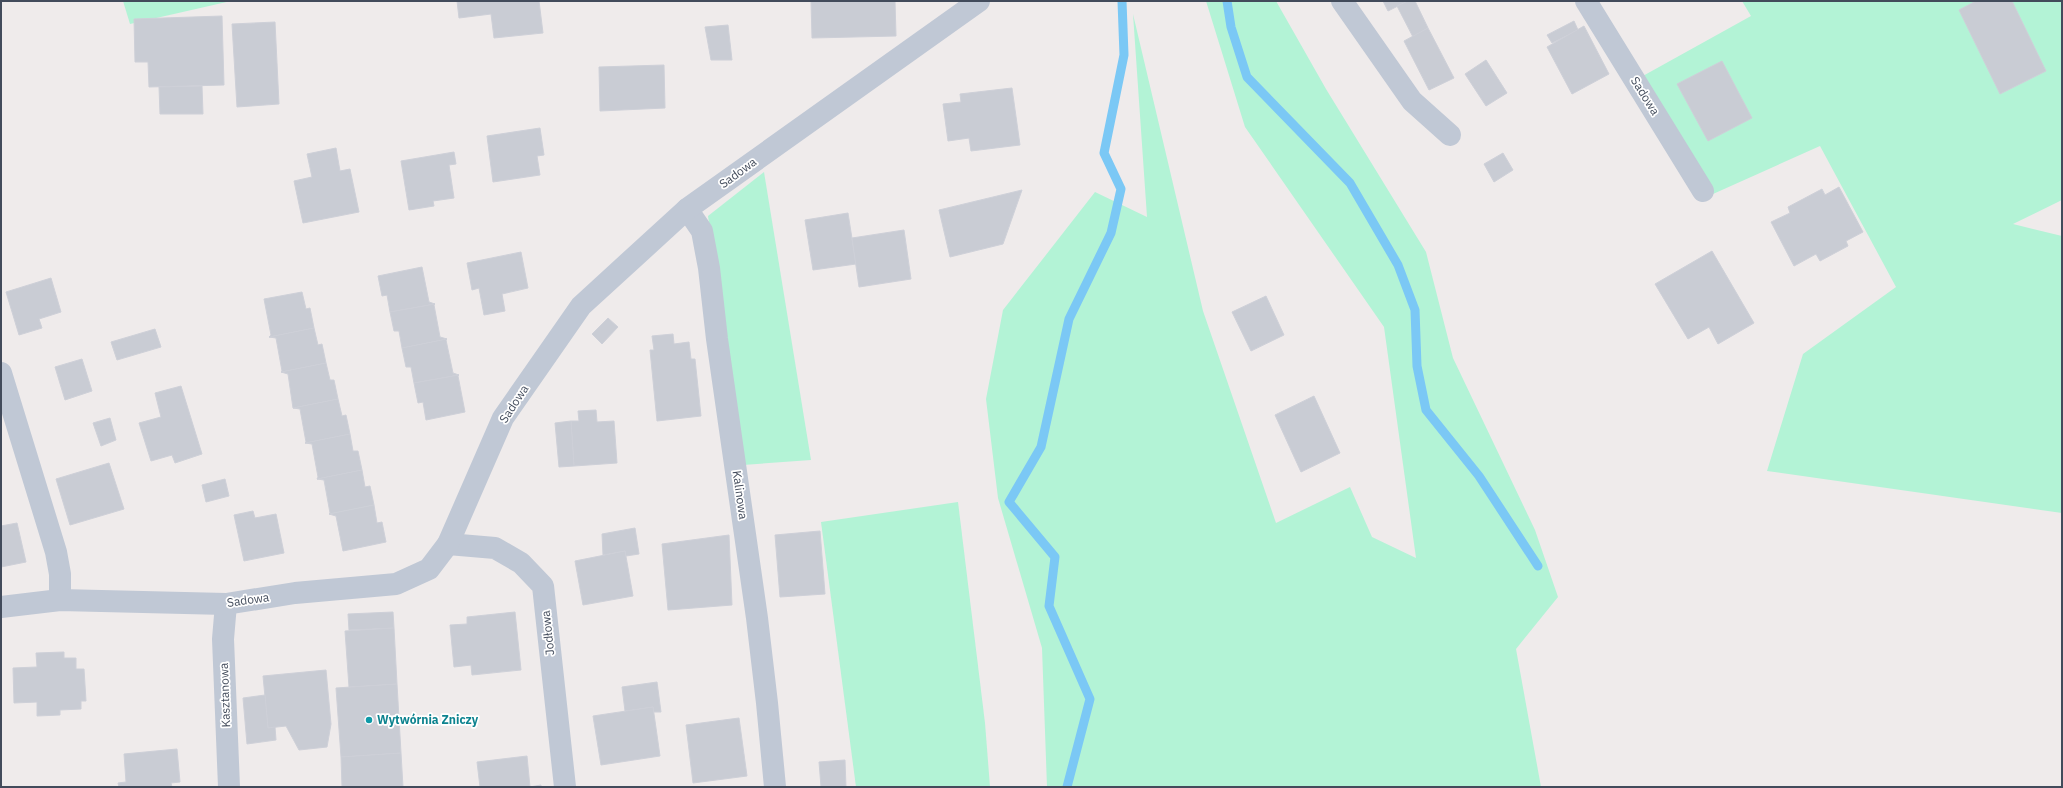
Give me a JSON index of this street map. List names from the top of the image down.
{
  "streets": {
    "street": [
      "Sadowa",
      "Kalinowa",
      "Jodłowa",
      "Kasztanowa"
    ]
  },
  "crossings": [
    ["Sadowa", "Kalinowa"],
    ["Sadowa", "Jodłowa"],
    ["Sadowa", "Kasztanowa"]
  ],
  "places": ["Wytwórnia Zniczy"]
}
